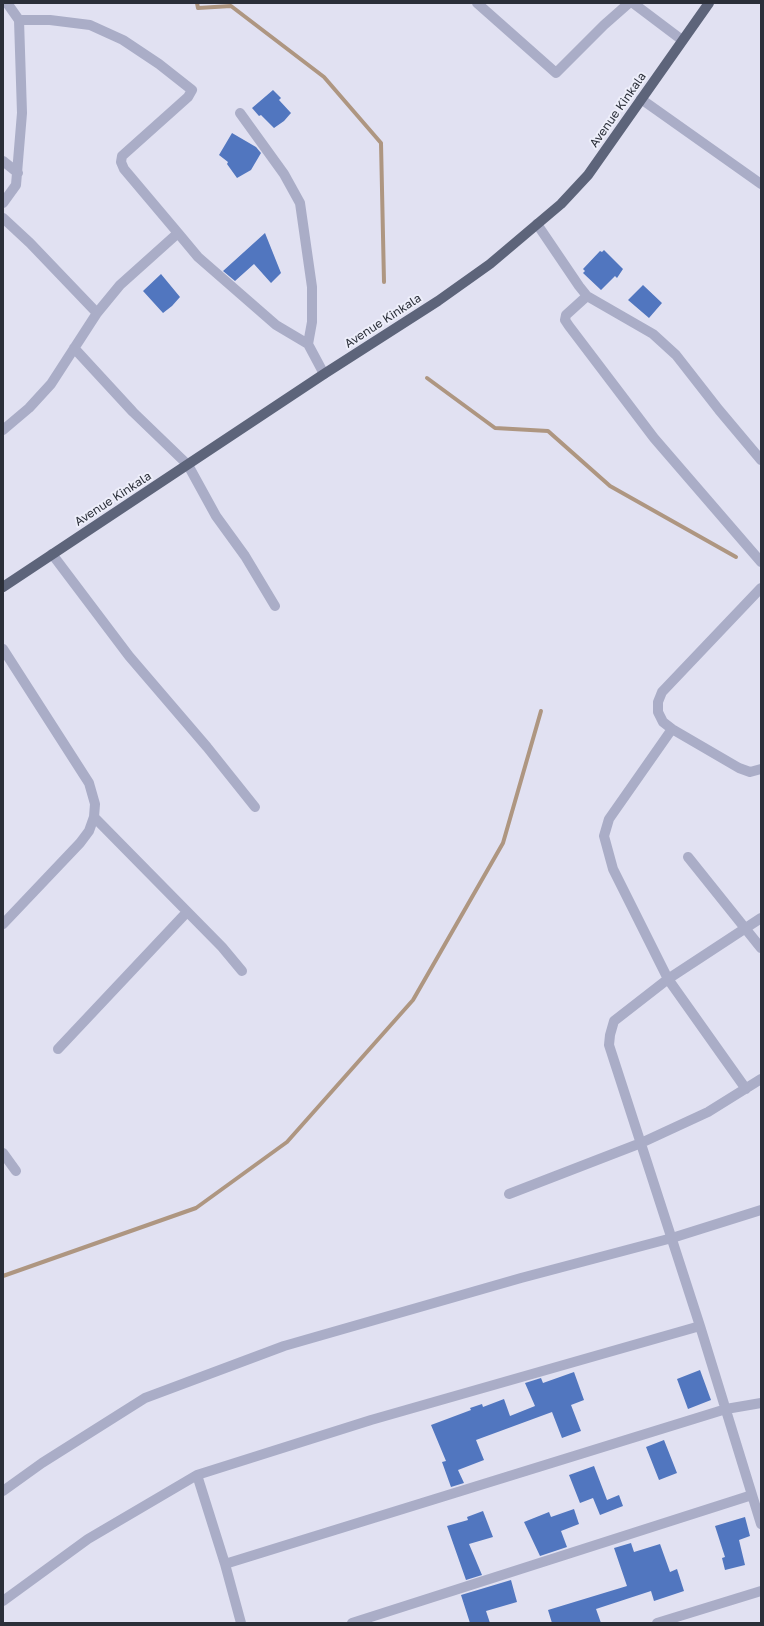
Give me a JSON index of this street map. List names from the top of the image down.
{
  "streets": {
    "main road": ["Avenue Kinkala"]
  }
}
